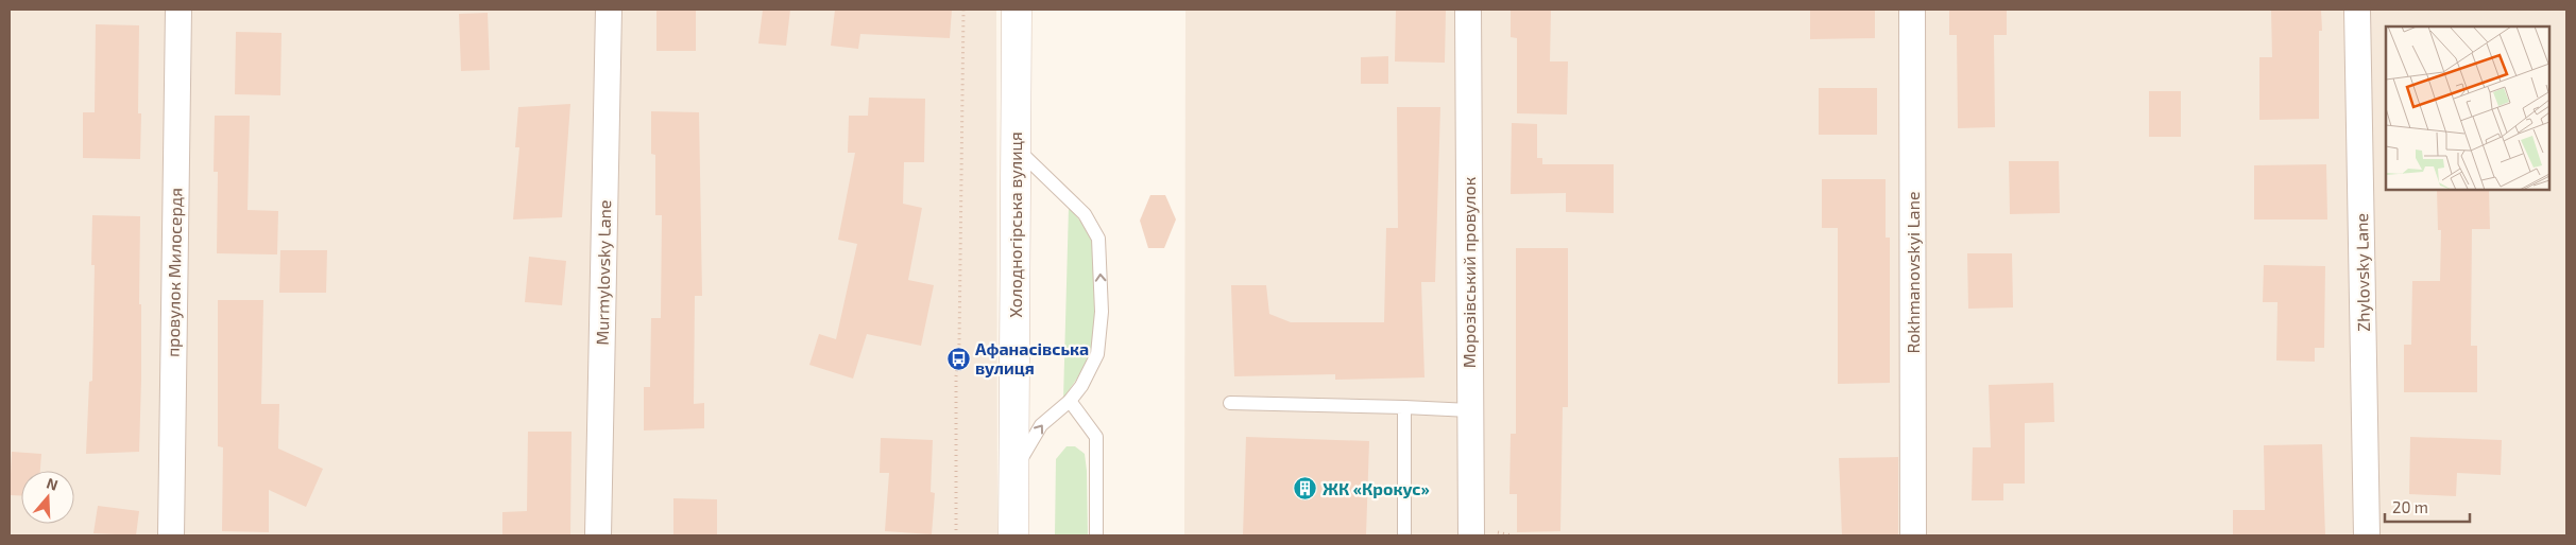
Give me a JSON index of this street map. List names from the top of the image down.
{
  "streets": {
    "main road": ["Холодногірська вулиця"],
    "street": [
      "провулок Милосердя",
      "Murmylovsky Lane",
      "Морозівський провулок",
      "Rokhmanovskyi Lane",
      "Zhylovsky Lane"
    ]
  },
  "places": {
    "bus stop": ["Афанасівська вулиця"],
    "building": ["ЖК «Крокус»"]
  },
  "scale_bar": "20 m",
  "north": "top"
}
